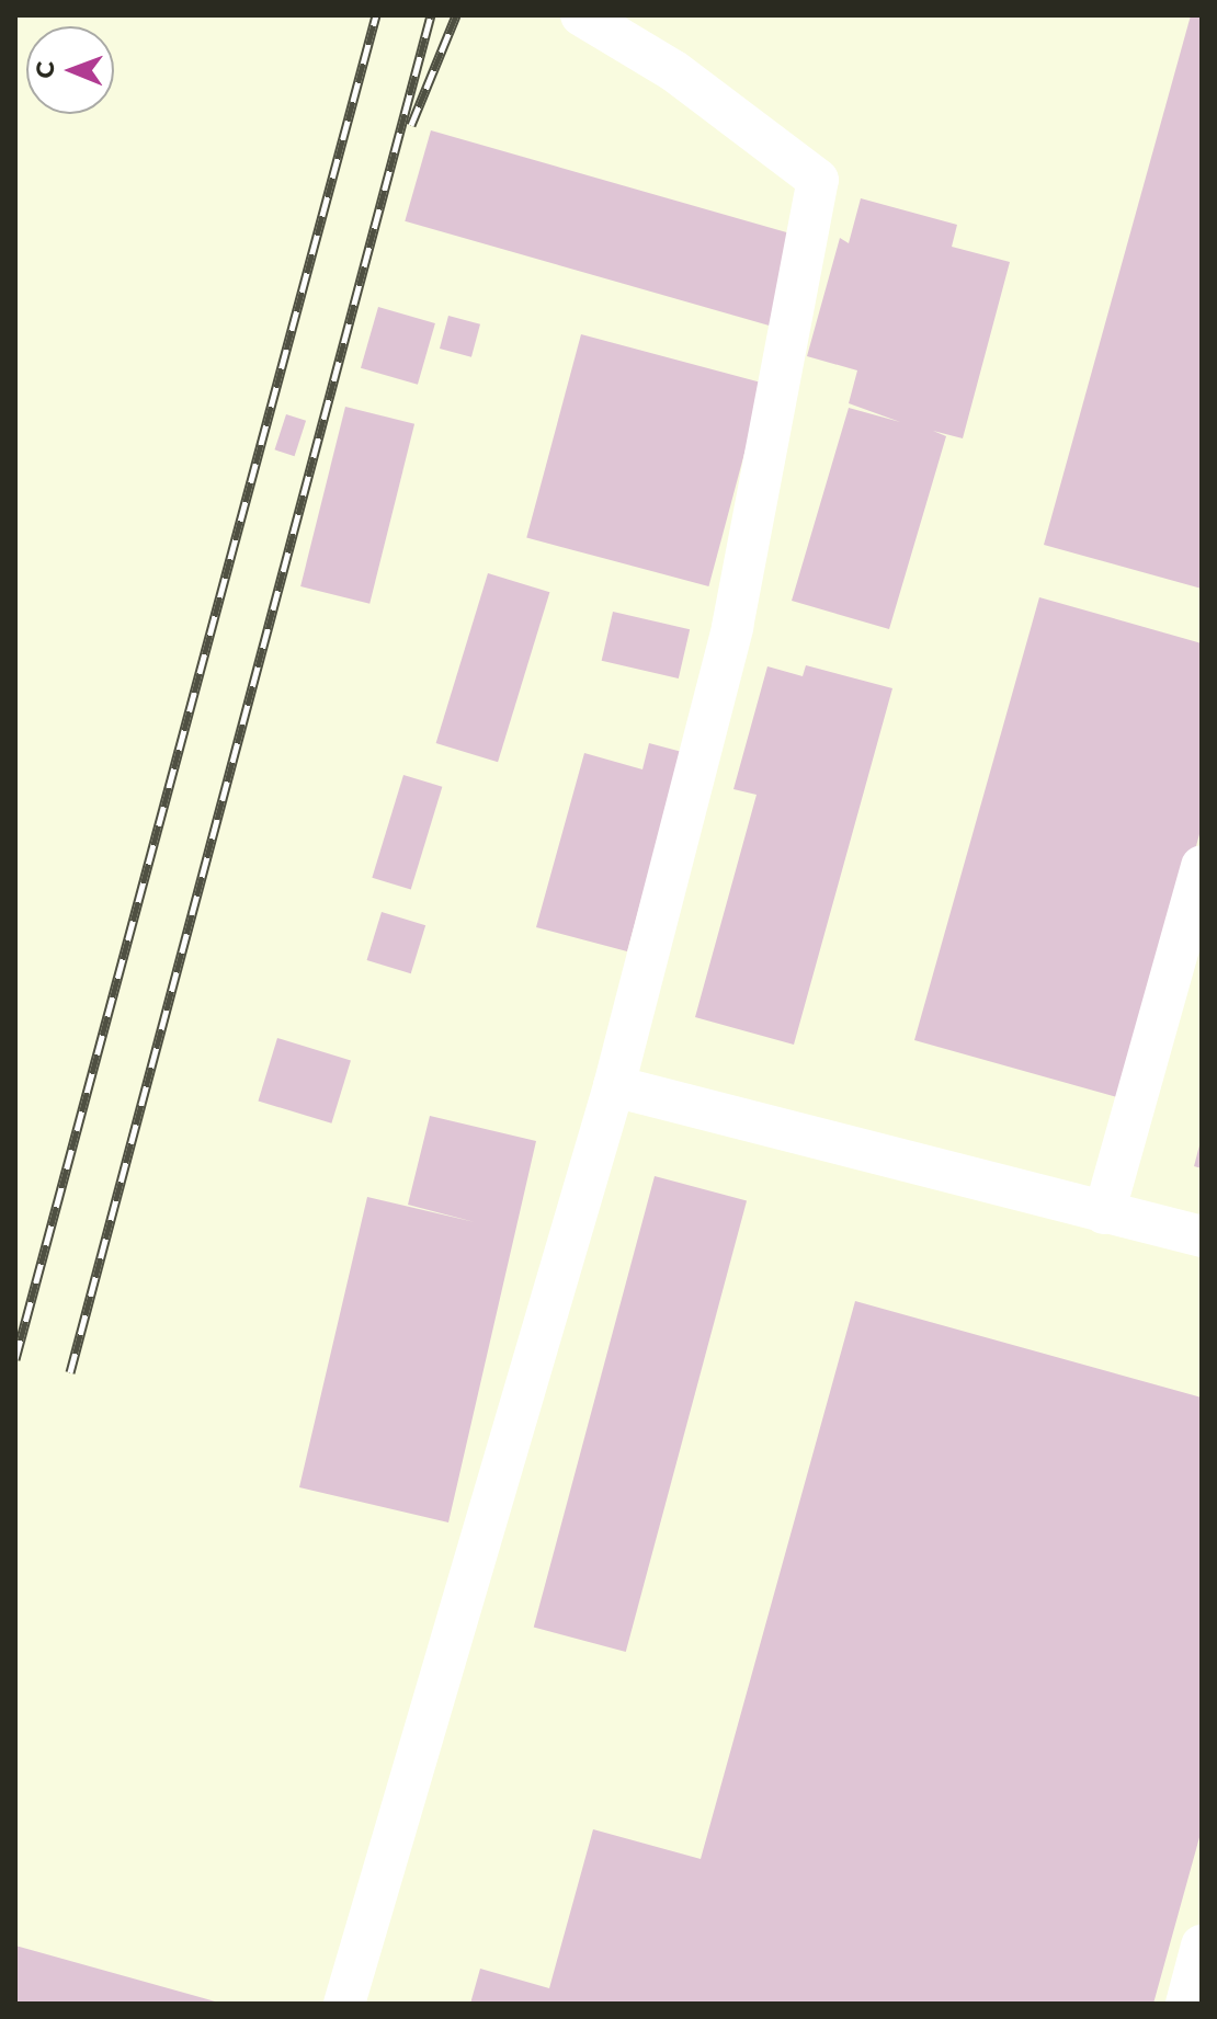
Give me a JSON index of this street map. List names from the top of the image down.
{
  "north": "left"
}
